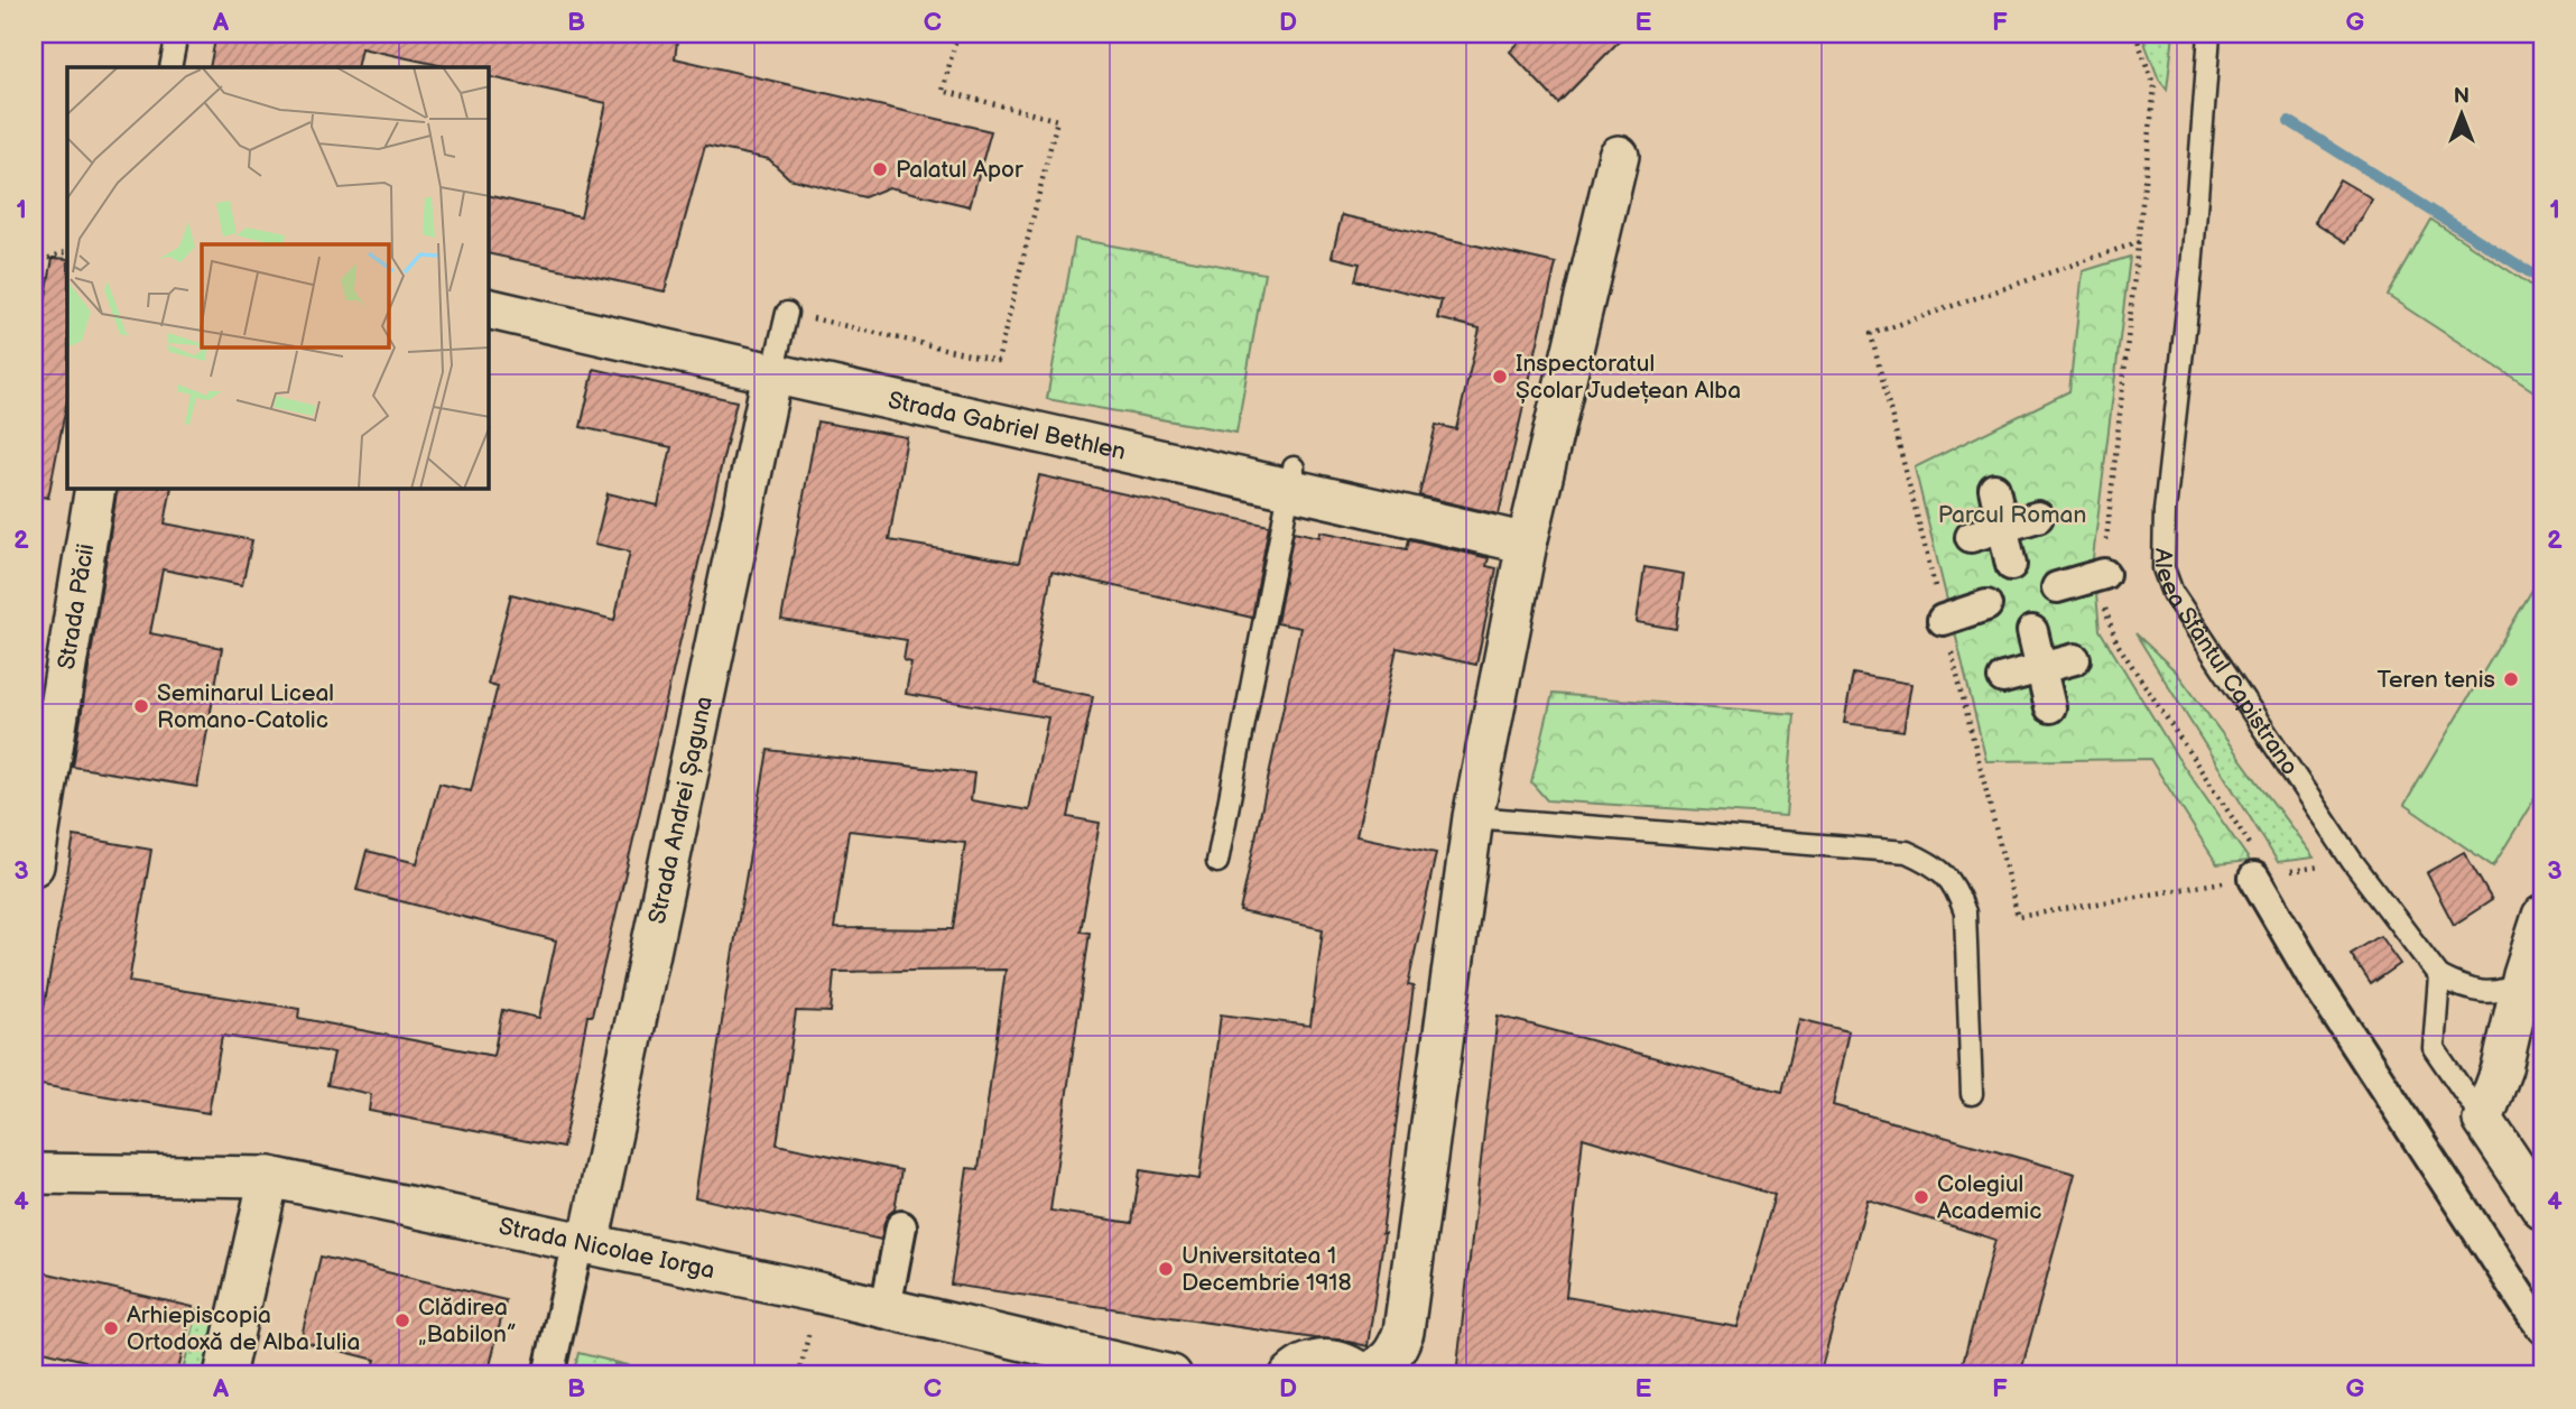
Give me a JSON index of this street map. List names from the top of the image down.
{
  "streets": {
    "street": [
      "Strada Gabriel Bethlen",
      "Strada Păcii",
      "Strada Andrei Șaguna",
      "Strada Nicolae Iorga"
    ],
    "lane": ["Aleea Sfântul Capistrano"]
  },
  "crossings": [
    ["Strada Gabriel Bethlen", "Strada Andrei Șaguna"],
    ["Strada Andrei Șaguna", "Strada Nicolae Iorga"]
  ],
  "parks": ["Parcul Roman"],
  "places": [
    "Palatul Apor",
    "Inspectoratul Școlar Județean Alba",
    "Teren tenis",
    "Seminarul Liceal Romano-Catolic",
    "Colegiul Academic",
    "Universitatea 1 Decembrie 1918",
    "Clădirea „Babilon”",
    "Arhiepiscopia Ortodoxă de Alba Iulia"
  ],
  "north": "top",
  "grid": {
    "columns": [
      "A",
      "B",
      "C",
      "D",
      "E",
      "F",
      "G"
    ],
    "rows": [
      "1",
      "2",
      "3",
      "4"
    ]
  }
}
